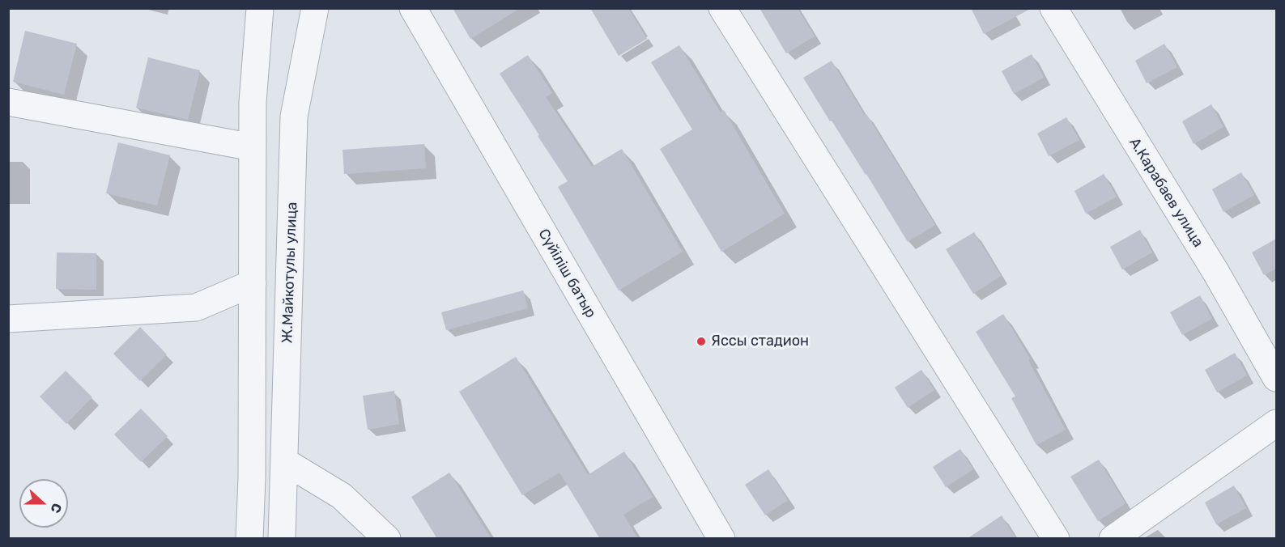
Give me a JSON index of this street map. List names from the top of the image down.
{
  "streets": {
    "street": ["А.Карабаев улица", "Ж.Майкотулы улица", "Сүйіліш батыр"]
  },
  "places": ["Яссы стадион"],
  "north": "right"
}
